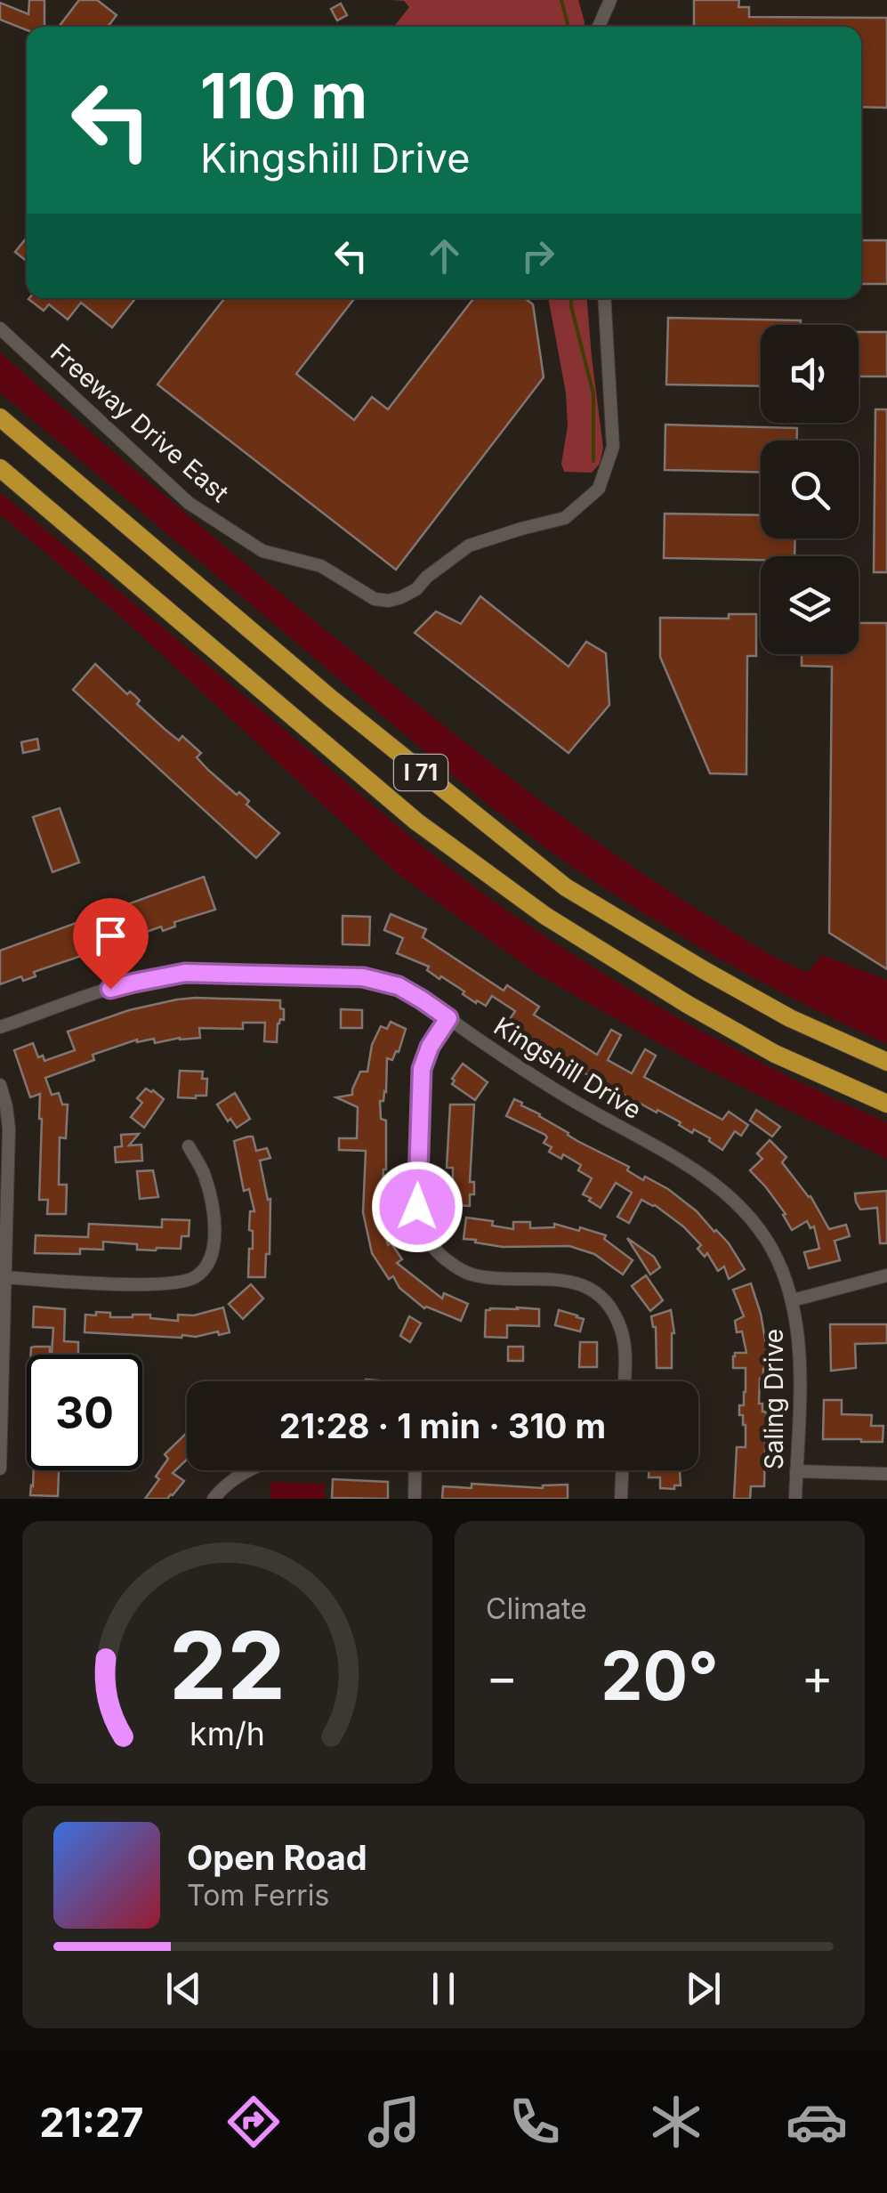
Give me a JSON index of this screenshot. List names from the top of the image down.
{
  "streets": {
    "highway": ["I 71"],
    "street": ["Freeway Drive East", "Kingshill Drive", "Saling Drive"]
  },
  "crossings": [
    ["Kingshill Drive", "Saling Drive"]
  ],
  "page": {
    "turn": ["110 m", "Kingshill Drive"],
    "limit": "30",
    "trip": "21:28 · 1 min · 310 m",
    "tile": "Climate",
    "heat": ["−", "20°", "+"],
    "song": ["Open Road", "Tom Ferris"],
    "tabs": "21:27",
    "gauge": ["22", "km/h"]
  }
}
